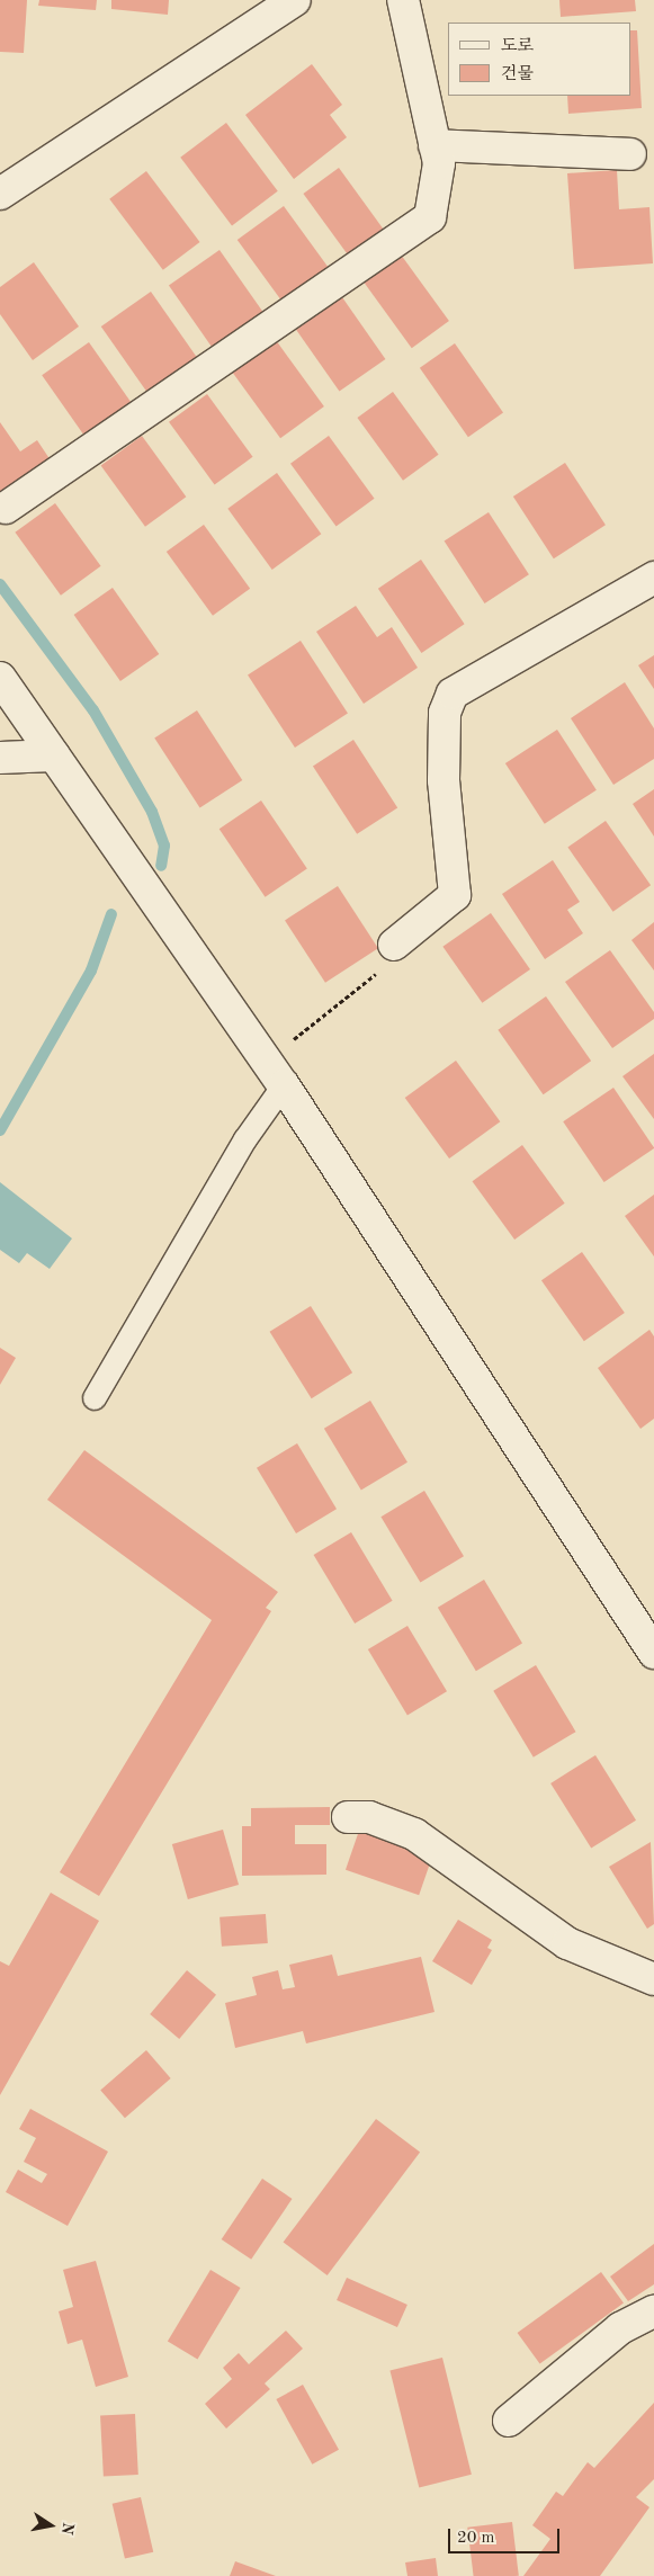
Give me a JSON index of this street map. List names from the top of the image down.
{
  "legend": ["도로", "건물"],
  "scale_bar": "20 m",
  "north": "right"
}
